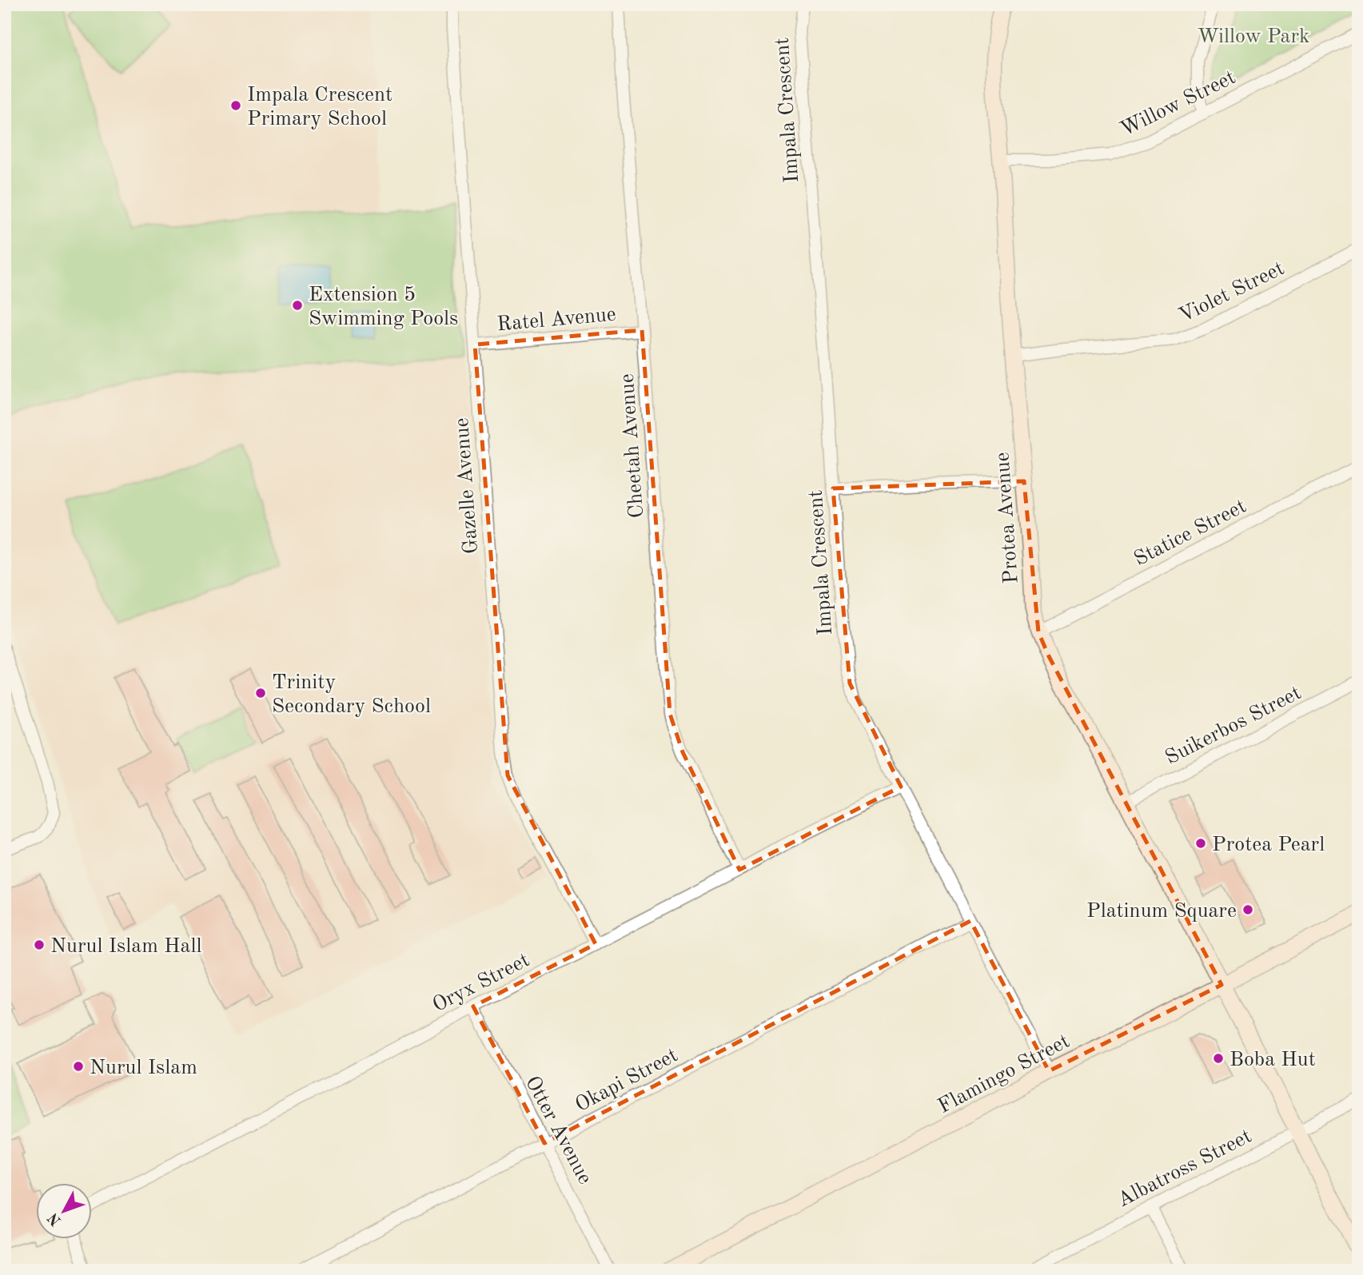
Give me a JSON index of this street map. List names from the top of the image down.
{
  "streets": {
    "street": [
      "Willow Street",
      "Impala Crescent",
      "Violet Street",
      "Ratel Avenue",
      "Cheetah Avenue",
      "Gazelle Avenue",
      "Protea Avenue",
      "Statice Street",
      "Suikerbos Street",
      "Oryx Street",
      "Flamingo Street",
      "Okapi Street",
      "Otter Avenue",
      "Albatross Street"
    ]
  },
  "crossings": [
    ["Willow Street", "Protea Avenue"],
    ["Impala Crescent", "Oryx Street"],
    ["Impala Crescent", "Flamingo Street"],
    ["Impala Crescent", "Okapi Street"],
    ["Violet Street", "Protea Avenue"],
    ["Ratel Avenue", "Cheetah Avenue"],
    ["Ratel Avenue", "Gazelle Avenue"],
    ["Cheetah Avenue", "Oryx Street"],
    ["Gazelle Avenue", "Oryx Street"],
    ["Protea Avenue", "Statice Street"],
    ["Protea Avenue", "Suikerbos Street"],
    ["Protea Avenue", "Flamingo Street"],
    ["Protea Avenue", "Albatross Street"],
    ["Oryx Street", "Otter Avenue"],
    ["Okapi Street", "Otter Avenue"]
  ],
  "parks": ["Willow Park"],
  "places": [
    "Impala Crescent Primary School",
    "Extension 5 Swimming Pools",
    "Trinity Secondary School",
    "Protea Pearl",
    "Platinum Square",
    "Nurul Islam Hall",
    "Boba Hut",
    "Nurul Islam"
  ],
  "north": "bottom left"
}
